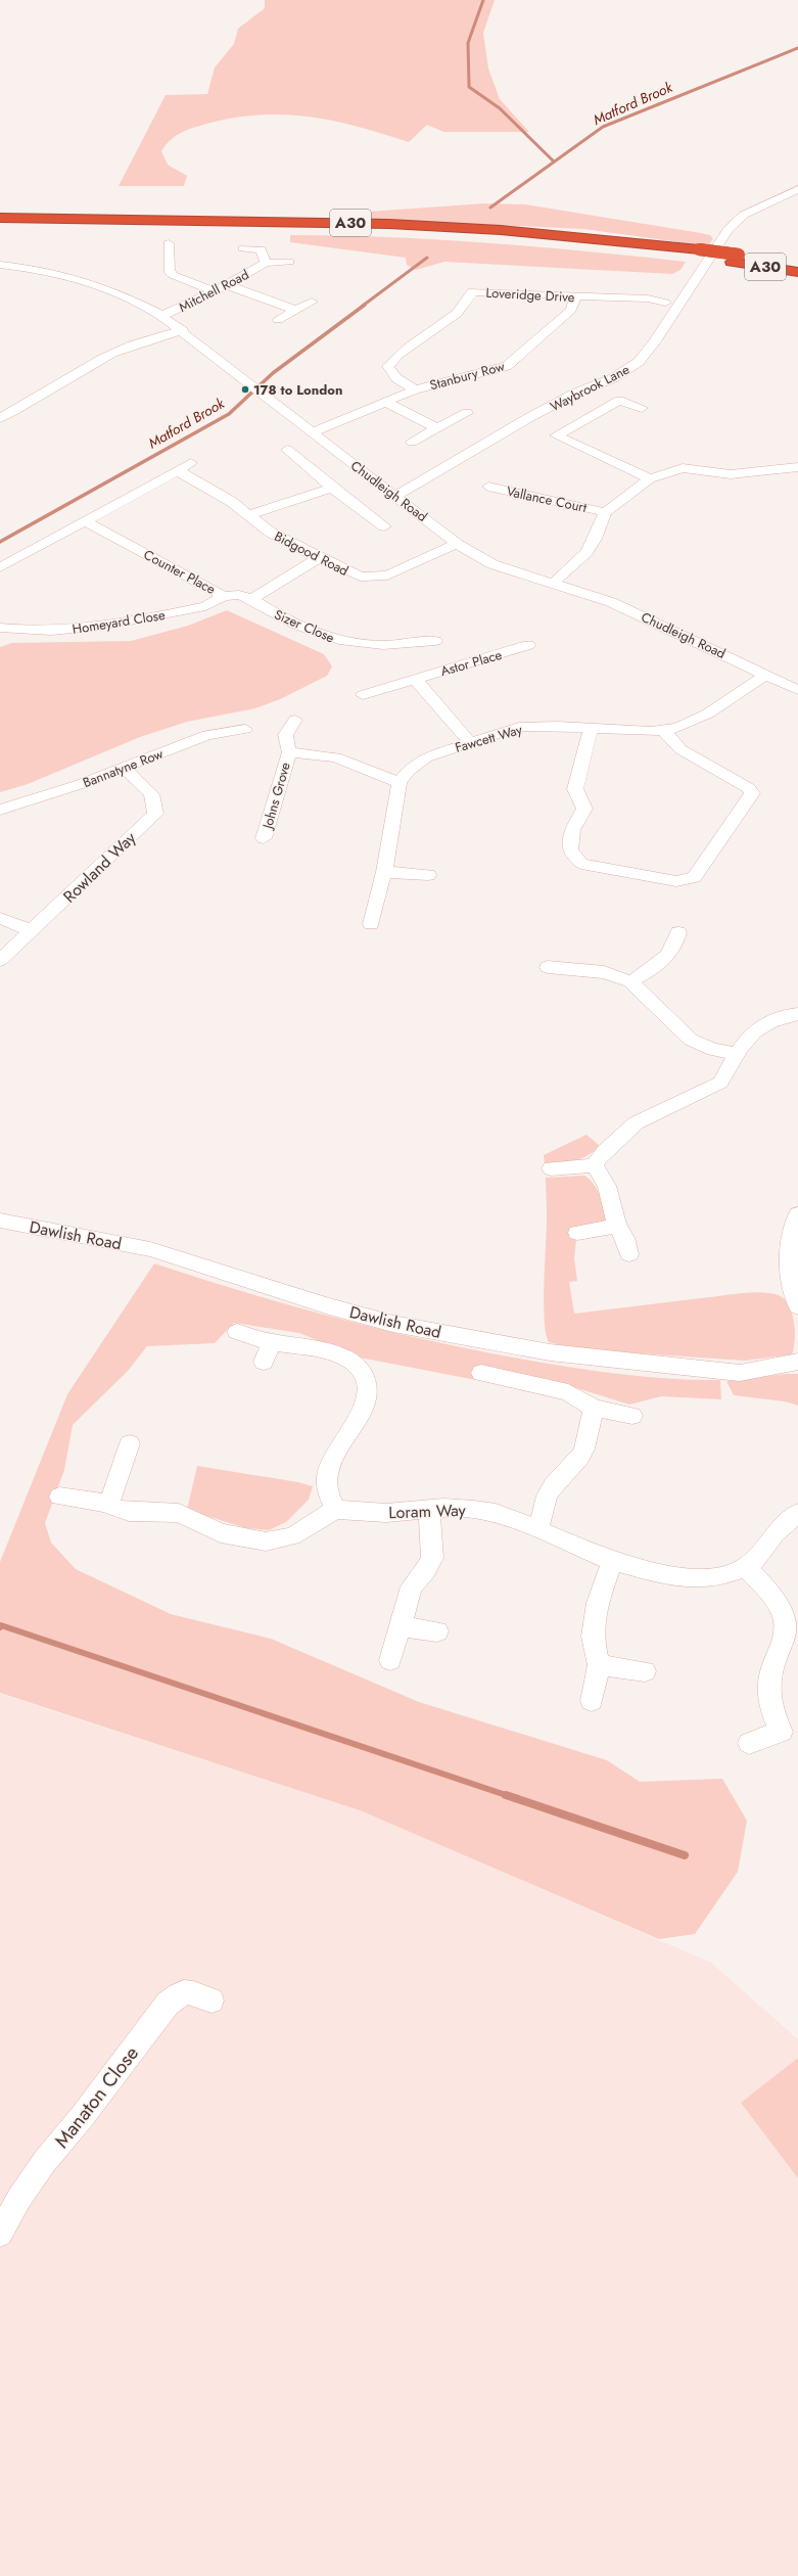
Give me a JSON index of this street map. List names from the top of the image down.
{
  "streets": {
    "highway": ["A30"],
    "street": [
      "Mitchell Road",
      "Loveridge Drive",
      "Stanbury Row",
      "Waybrook Lane",
      "Chudleigh Road",
      "Vallance Court",
      "Bidgood Road",
      "Counter Place",
      "Homeyard Close",
      "Sizer Close",
      "Astor Place",
      "Fawcett Way",
      "Bannatyne Row",
      "Johns Grove",
      "Rowland Way",
      "Dawlish Road",
      "Loram Way",
      "Manaton Close"
    ]
  },
  "crossings": [
    ["Mitchell Road", "Chudleigh Road"],
    ["Loveridge Drive", "Stanbury Row"],
    ["Stanbury Row", "Chudleigh Road"],
    ["Waybrook Lane", "Chudleigh Road"],
    ["Chudleigh Road", "Bidgood Road"],
    ["Chudleigh Road", "Fawcett Way"],
    ["Counter Place", "Homeyard Close"],
    ["Counter Place", "Sizer Close"],
    ["Astor Place", "Fawcett Way"],
    ["Fawcett Way", "Johns Grove"],
    ["Bannatyne Row", "Rowland Way"]
  ],
  "water": ["Matford Brook"],
  "places": ["178 to London"]
}
